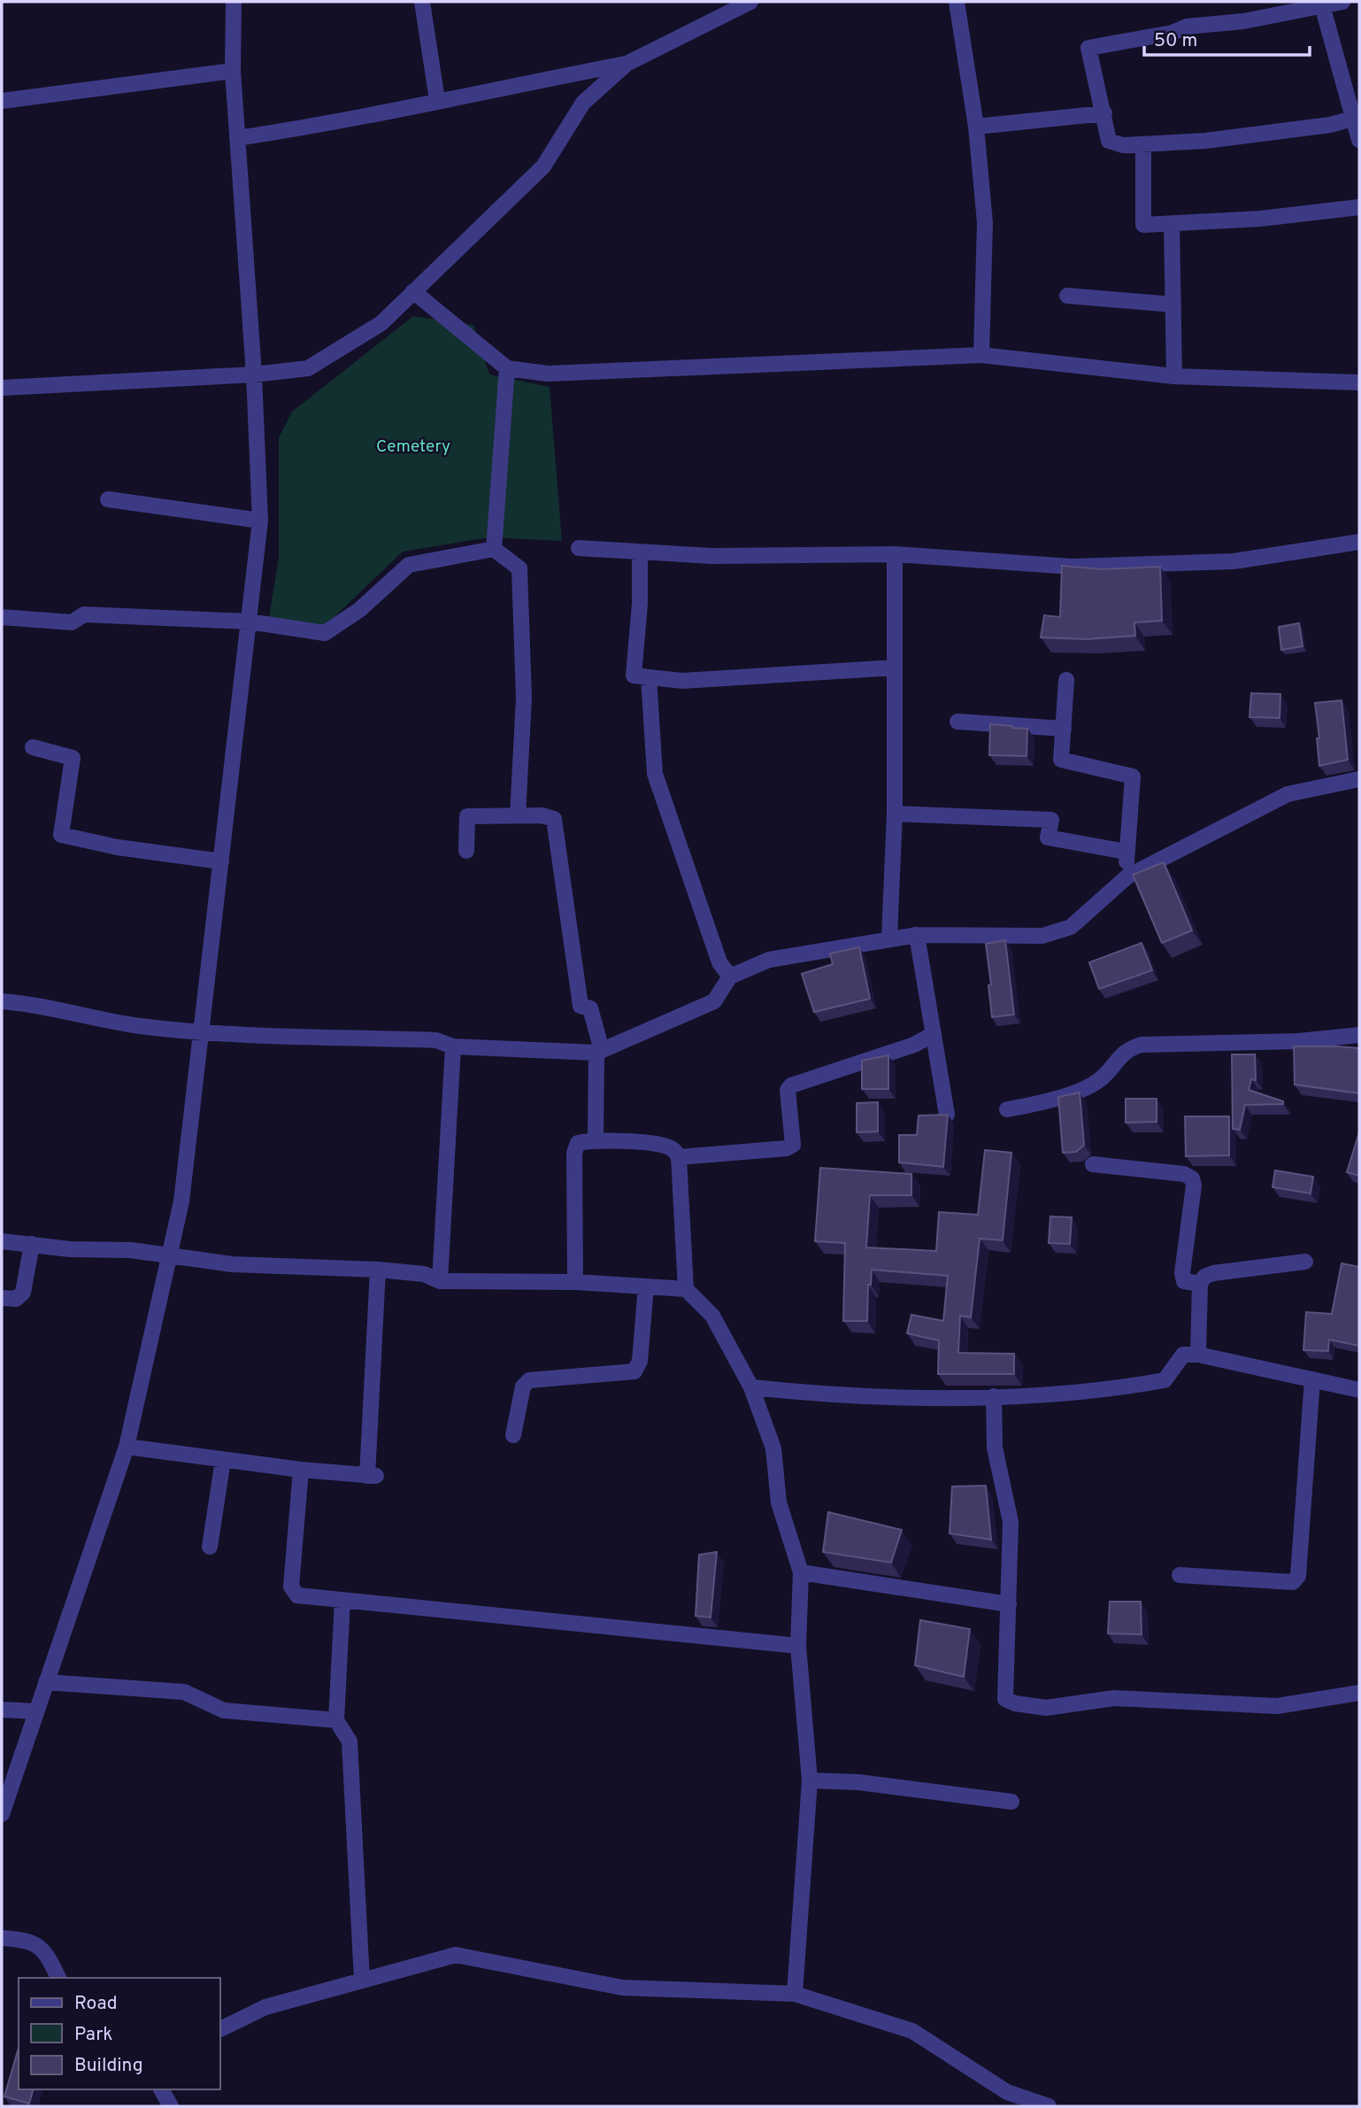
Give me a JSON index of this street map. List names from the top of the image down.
{
  "parks": ["Cemetery"],
  "legend": ["Road", "Park", "Building"],
  "scale_bar": "50 m"
}
